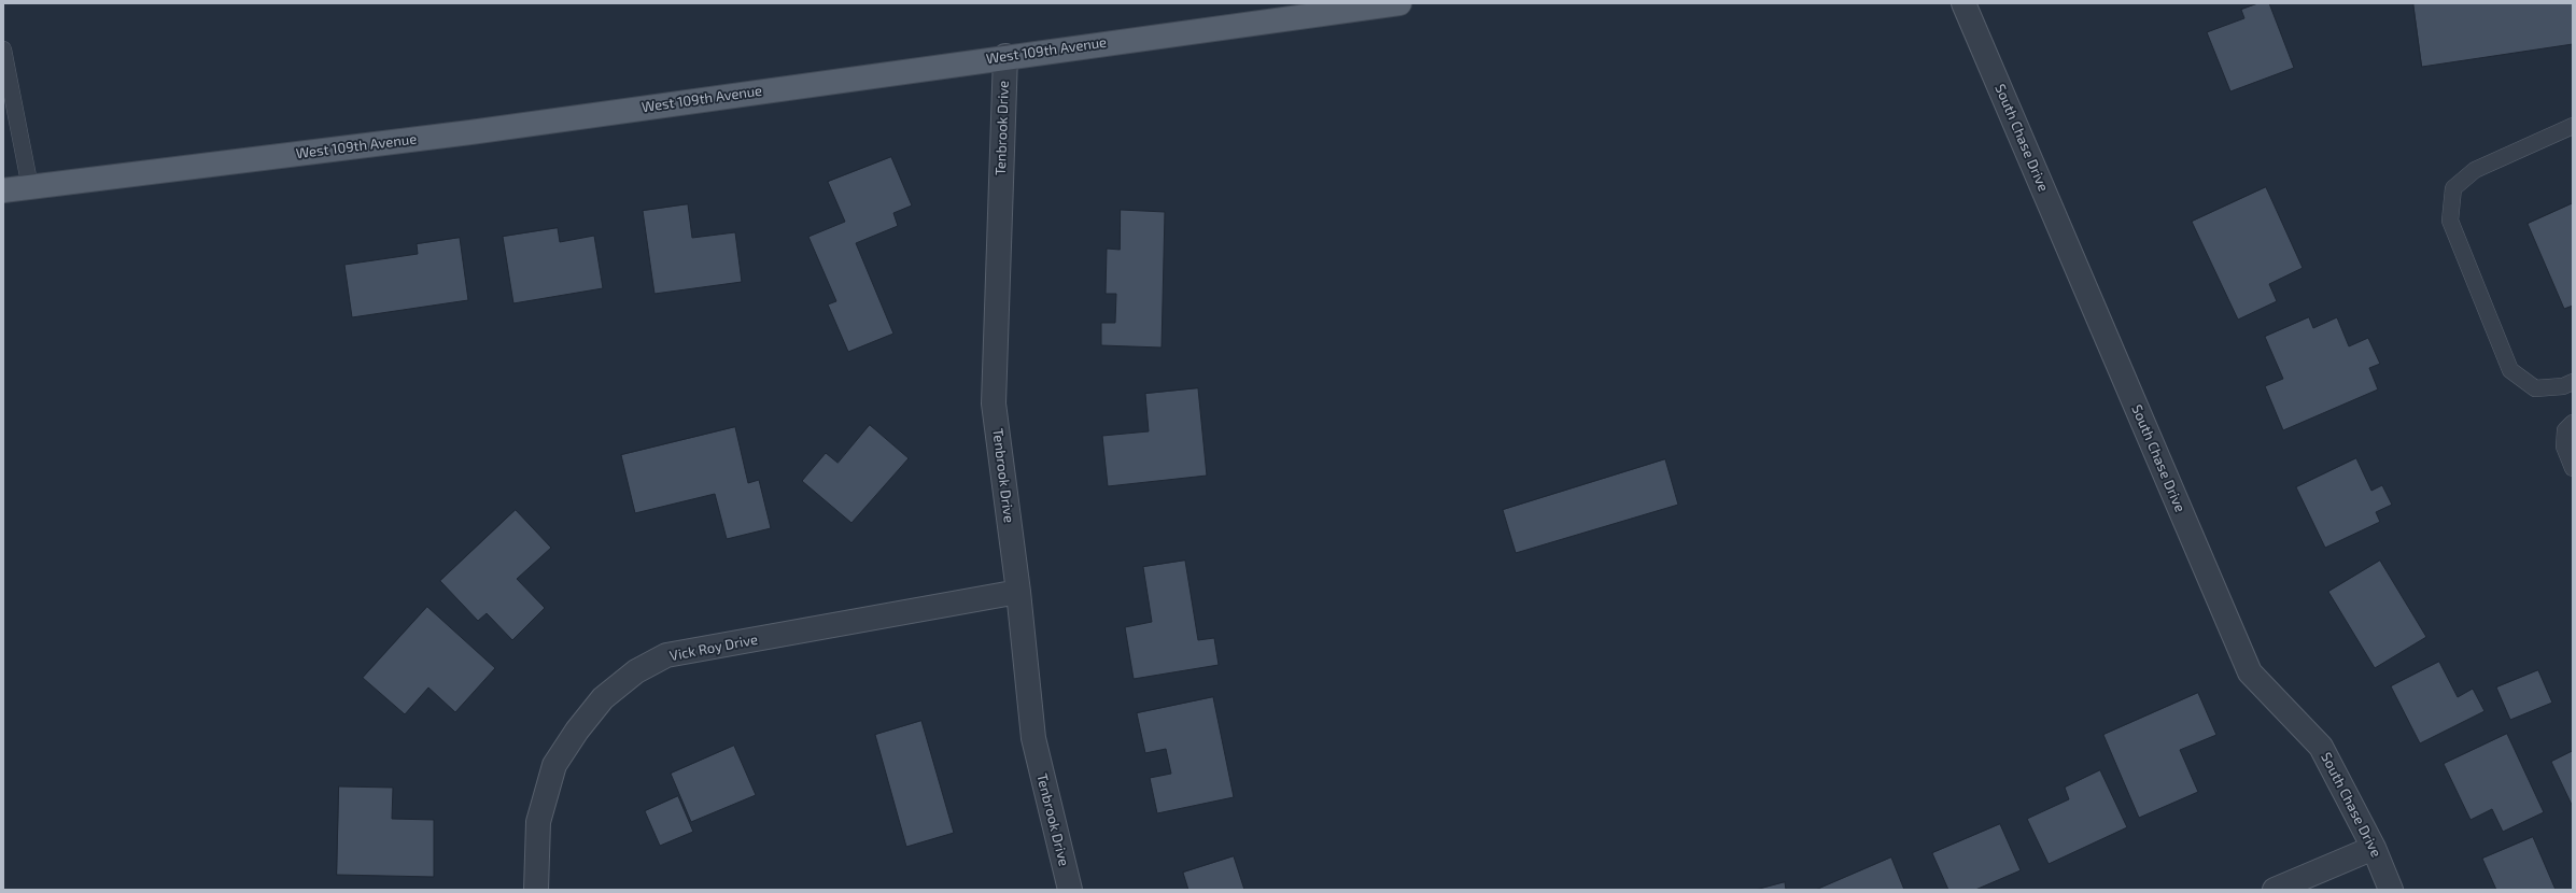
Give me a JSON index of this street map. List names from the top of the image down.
{
  "streets": {
    "main road": ["West 109th Avenue"],
    "street": ["Tenbrook Drive", "South Chase Drive", "Vick Roy Drive"]
  },
  "crossings": [
    ["West 109th Avenue", "Tenbrook Drive"],
    ["Tenbrook Drive", "Vick Roy Drive"]
  ]
}
